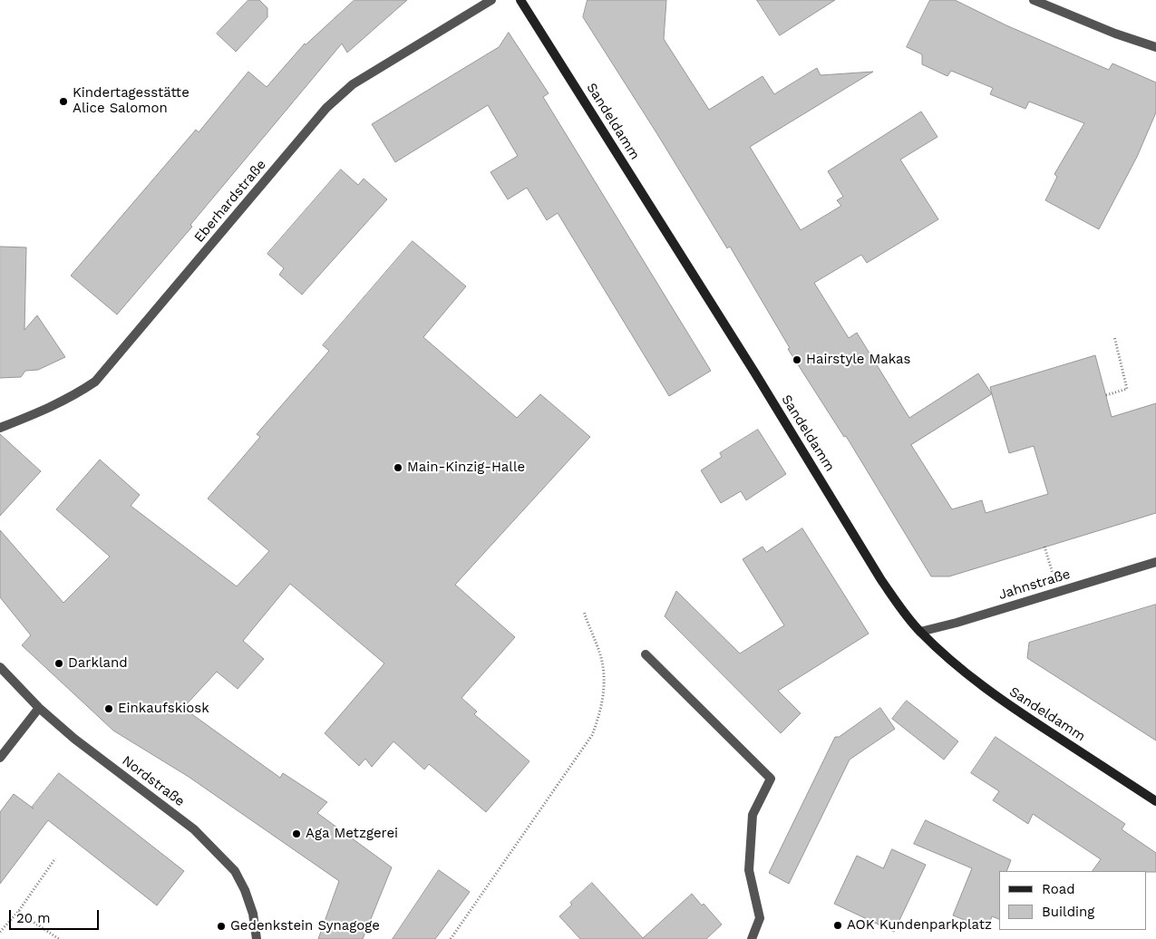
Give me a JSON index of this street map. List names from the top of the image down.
{
  "streets": {
    "street": [
      "Sandeldamm",
      "Eberhardstraße",
      "Jahnstraße",
      "Nordstraße"
    ]
  },
  "crossings": [
    ["Sandeldamm", "Jahnstraße"]
  ],
  "places": [
    "Kindertagesstätte Alice Salomon",
    "Hairstyle Makas",
    "Main-Kinzig-Halle",
    "Darkland",
    "Einkaufskiosk",
    "Aga Metzgerei",
    "AOK Kundenparkplatz",
    "Gedenkstein Synagoge"
  ],
  "legend": ["Road", "Building"],
  "scale_bar": "20 m"
}
